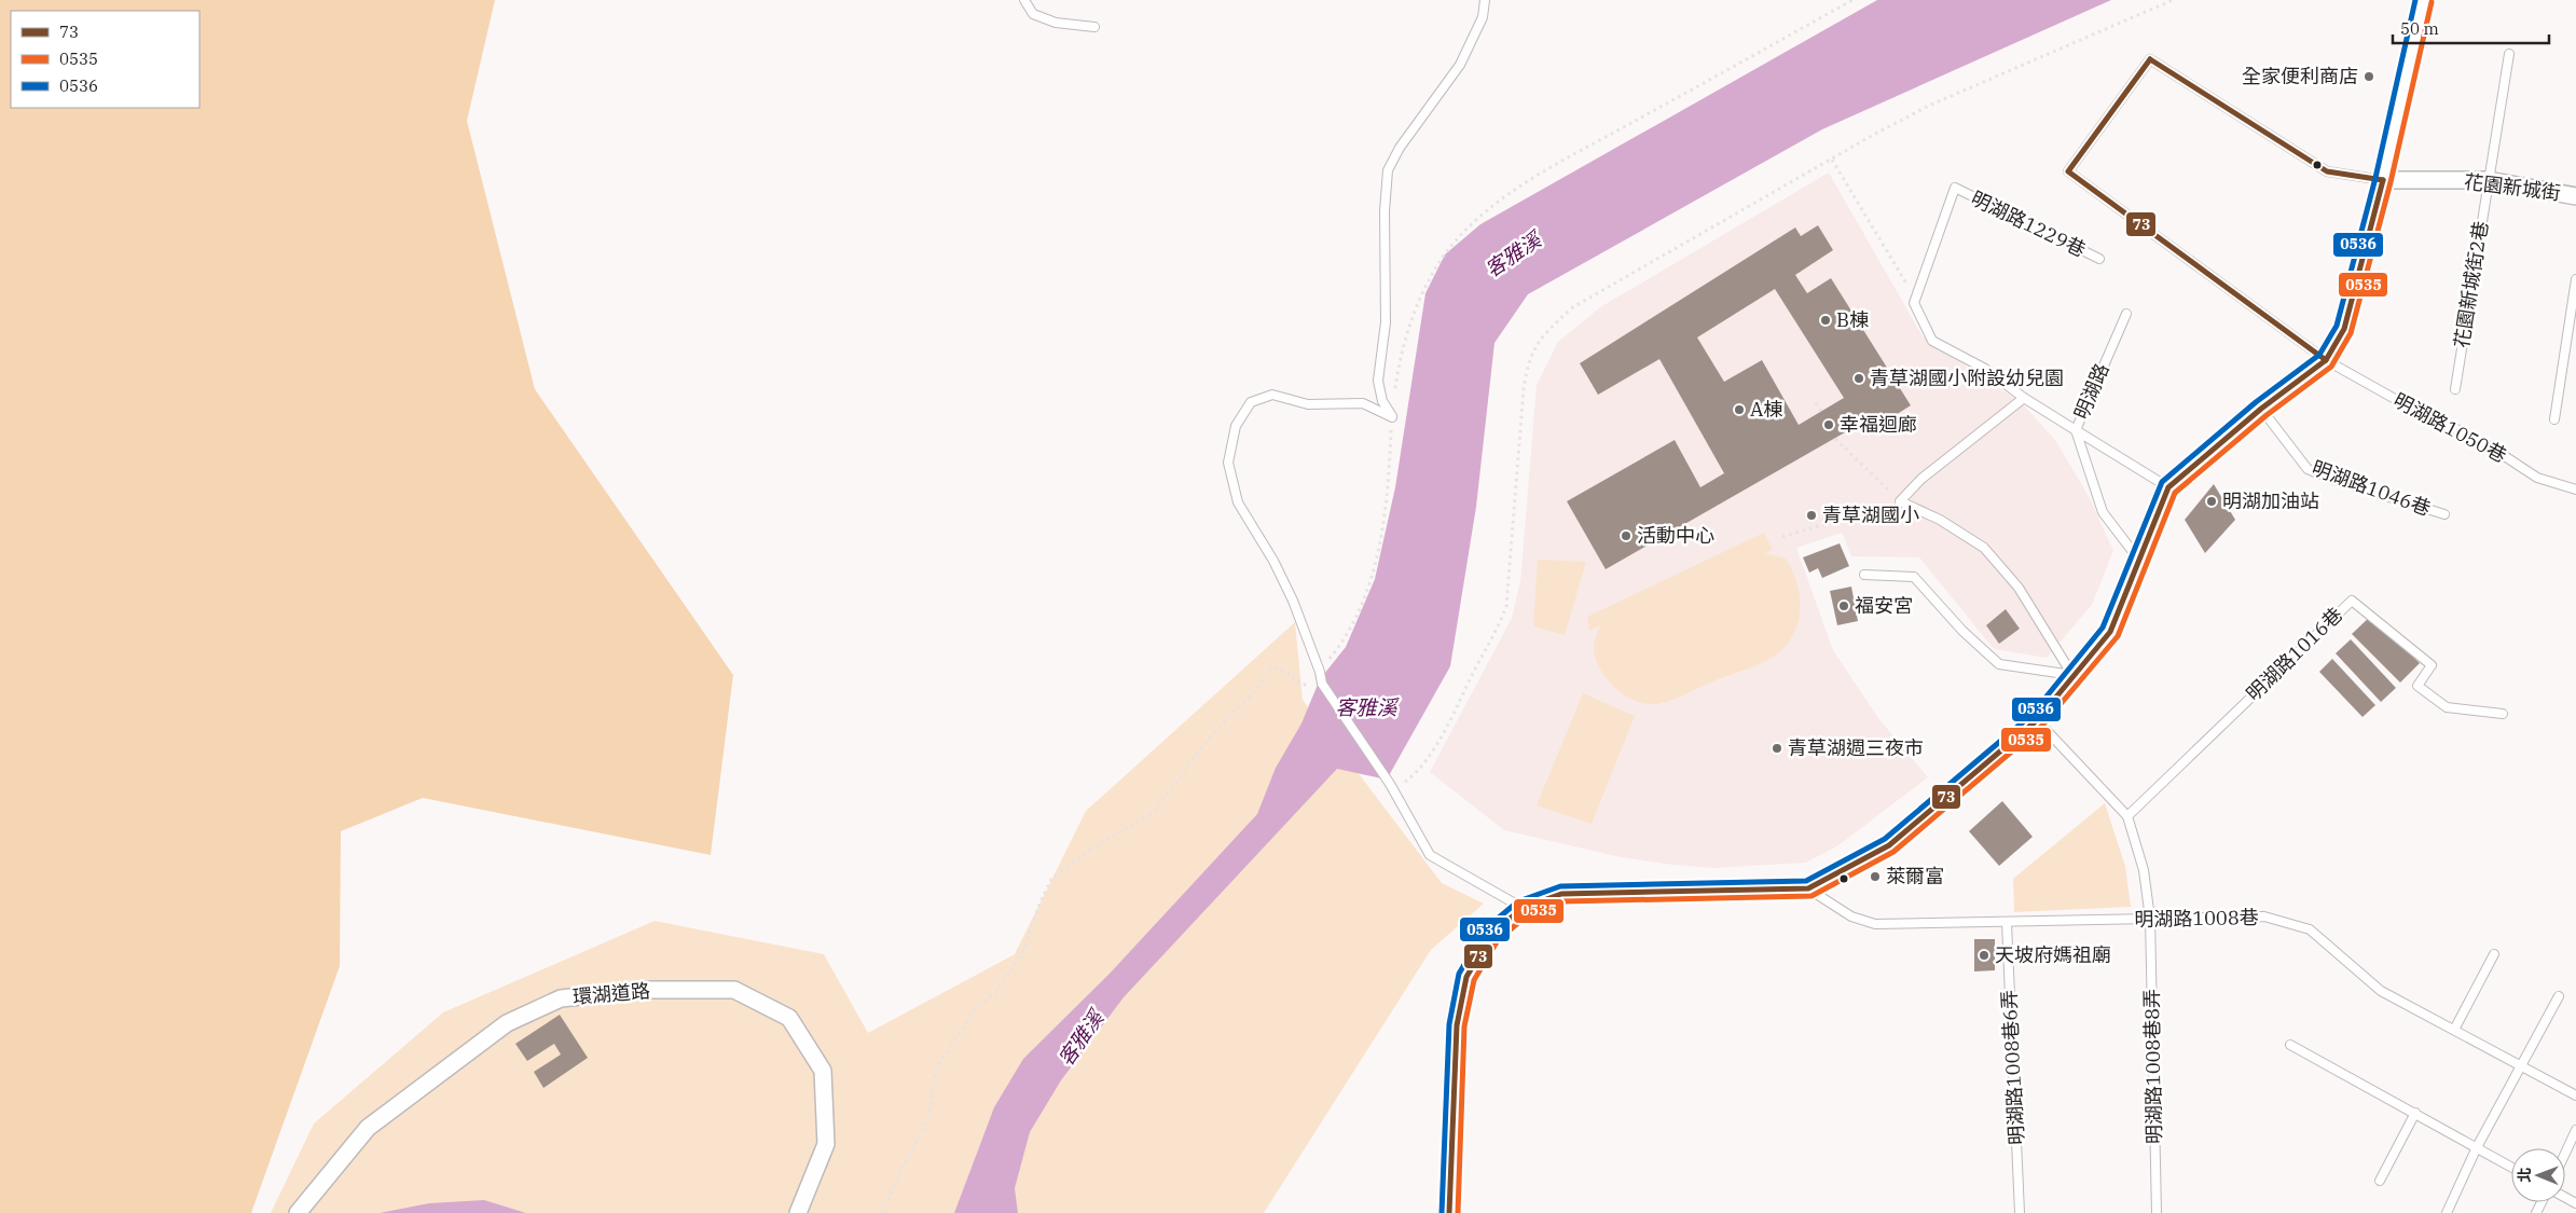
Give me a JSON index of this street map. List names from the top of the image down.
{
  "streets": {
    "street": ["花園新城街", "環湖道路"],
    "lane": [
      "明湖路1229巷",
      "花園新城街2巷",
      "明湖路",
      "明湖路1050巷",
      "明湖路1046巷",
      "明湖路1016巷",
      "明湖路1008巷",
      "明湖路1008巷8弄",
      "明湖路1008巷6弄"
    ]
  },
  "crossings": [
    ["花園新城街", "花園新城街2巷"],
    ["花園新城街", "明湖路1050巷"],
    ["明湖路1229巷", "明湖路"],
    ["明湖路1008巷", "明湖路1008巷8弄"],
    ["明湖路1008巷", "明湖路1008巷6弄"]
  ],
  "water": ["客雅溪"],
  "places": [
    "全家便利商店",
    "B棟",
    "青草湖國小附設幼兒園",
    "A棟",
    "幸福迴廊",
    "明湖加油站",
    "青草湖國小",
    "活動中心",
    "福安宮",
    "青草湖週三夜市",
    "萊爾富",
    "天坡府媽祖廟"
  ],
  "lines": ["transit line 0536", "transit line 0535", "transit line 73"],
  "legend": ["73", "0535", "0536"],
  "scale_bar": "50 m",
  "north": "left"
}
